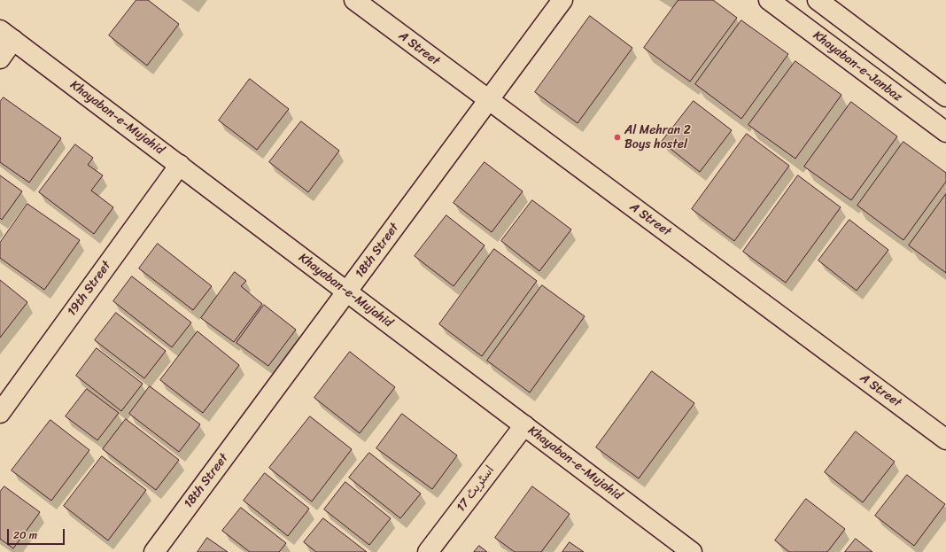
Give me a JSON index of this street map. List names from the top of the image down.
{
  "streets": {
    "street": [
      "A Street",
      "Khayaban-e-Janbaz",
      "Khayaban-e-Mujahid",
      "18th Street",
      "19th Street",
      "اسٹریٹ 17"
    ]
  },
  "crossings": [
    ["A Street", "18th Street"],
    ["Khayaban-e-Mujahid", "18th Street"],
    ["Khayaban-e-Mujahid", "19th Street"],
    ["Khayaban-e-Mujahid", "اسٹریٹ 17"]
  ],
  "places": ["Al Mehran 2 Boys hostel"],
  "scale_bar": "20 m"
}
